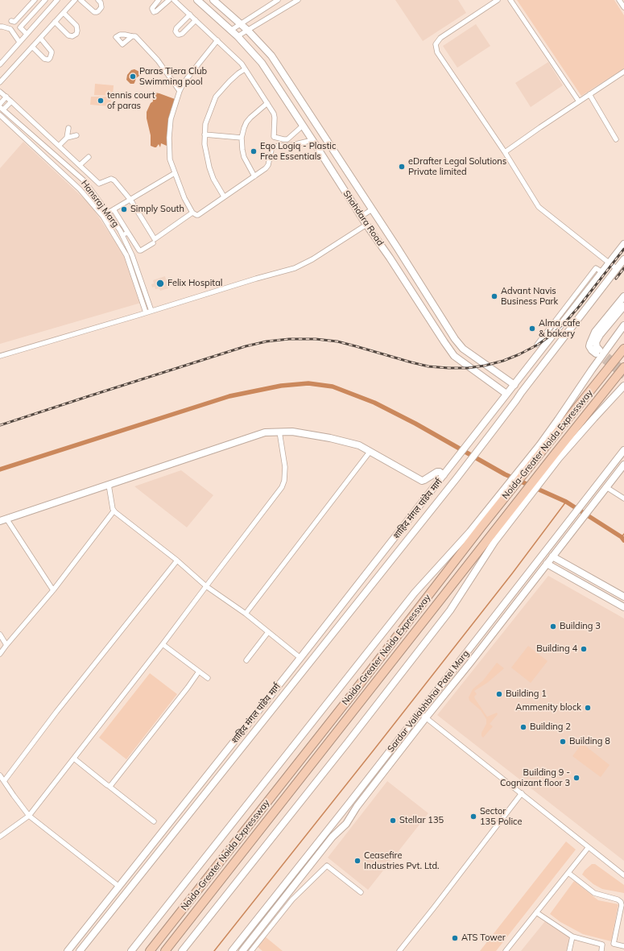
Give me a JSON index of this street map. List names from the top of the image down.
{
  "streets": {
    "highway": ["Noida-Greater Noida Expressway"],
    "street": [
      "Hansraj Marg",
      "Shahdara Road",
      "शाहिद मंगल पांडेय मार्ग",
      "Sardar Vallabhbhai Patel Marg"
    ]
  },
  "crossings": [
    ["Shahdara Road", "शाहिद मंगल पांडेय मार्ग"]
  ],
  "places": [
    "Paras Tiera Club Swimming pool",
    "tennis court of paras",
    "Eqo Logiq - Plastic Free Essentials",
    "eDrafter Legal Solutions Private limited",
    "Simply South",
    "Felix Hospital",
    "Advant Navis Business Park",
    "Alma cafe & bakery",
    "Building 3",
    "Building 4",
    "Building 1",
    "Ammenity block",
    "Building 2",
    "Building 8",
    "Building 9 - Cognizant floor 3",
    "Sector 135 Police",
    "Stellar 135",
    "Ceasefire Industries Pvt. Ltd.",
    "ATS Tower"
  ]
}
